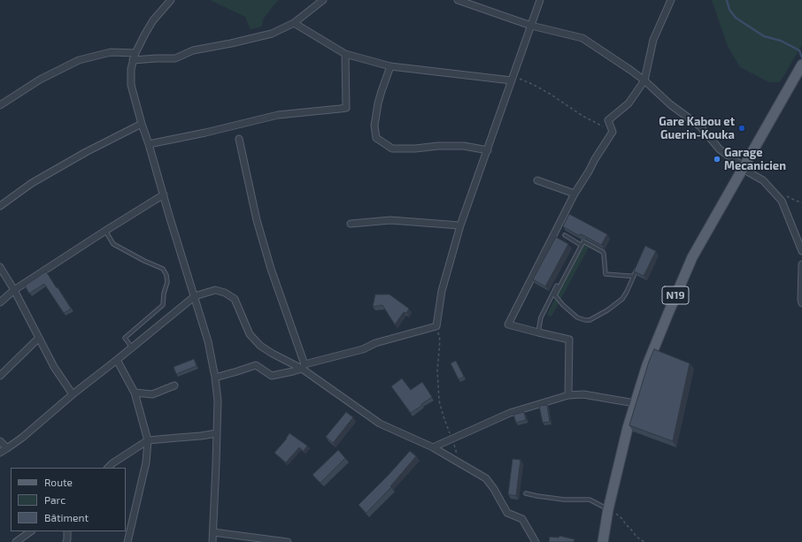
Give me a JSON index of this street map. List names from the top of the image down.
{
  "streets": {
    "main road": ["N19"]
  },
  "places": ["Gare Kabou et Guerin-Kouka", "Garage Mecanicien"],
  "legend": ["Route", "Parc", "Bâtiment"]
}
